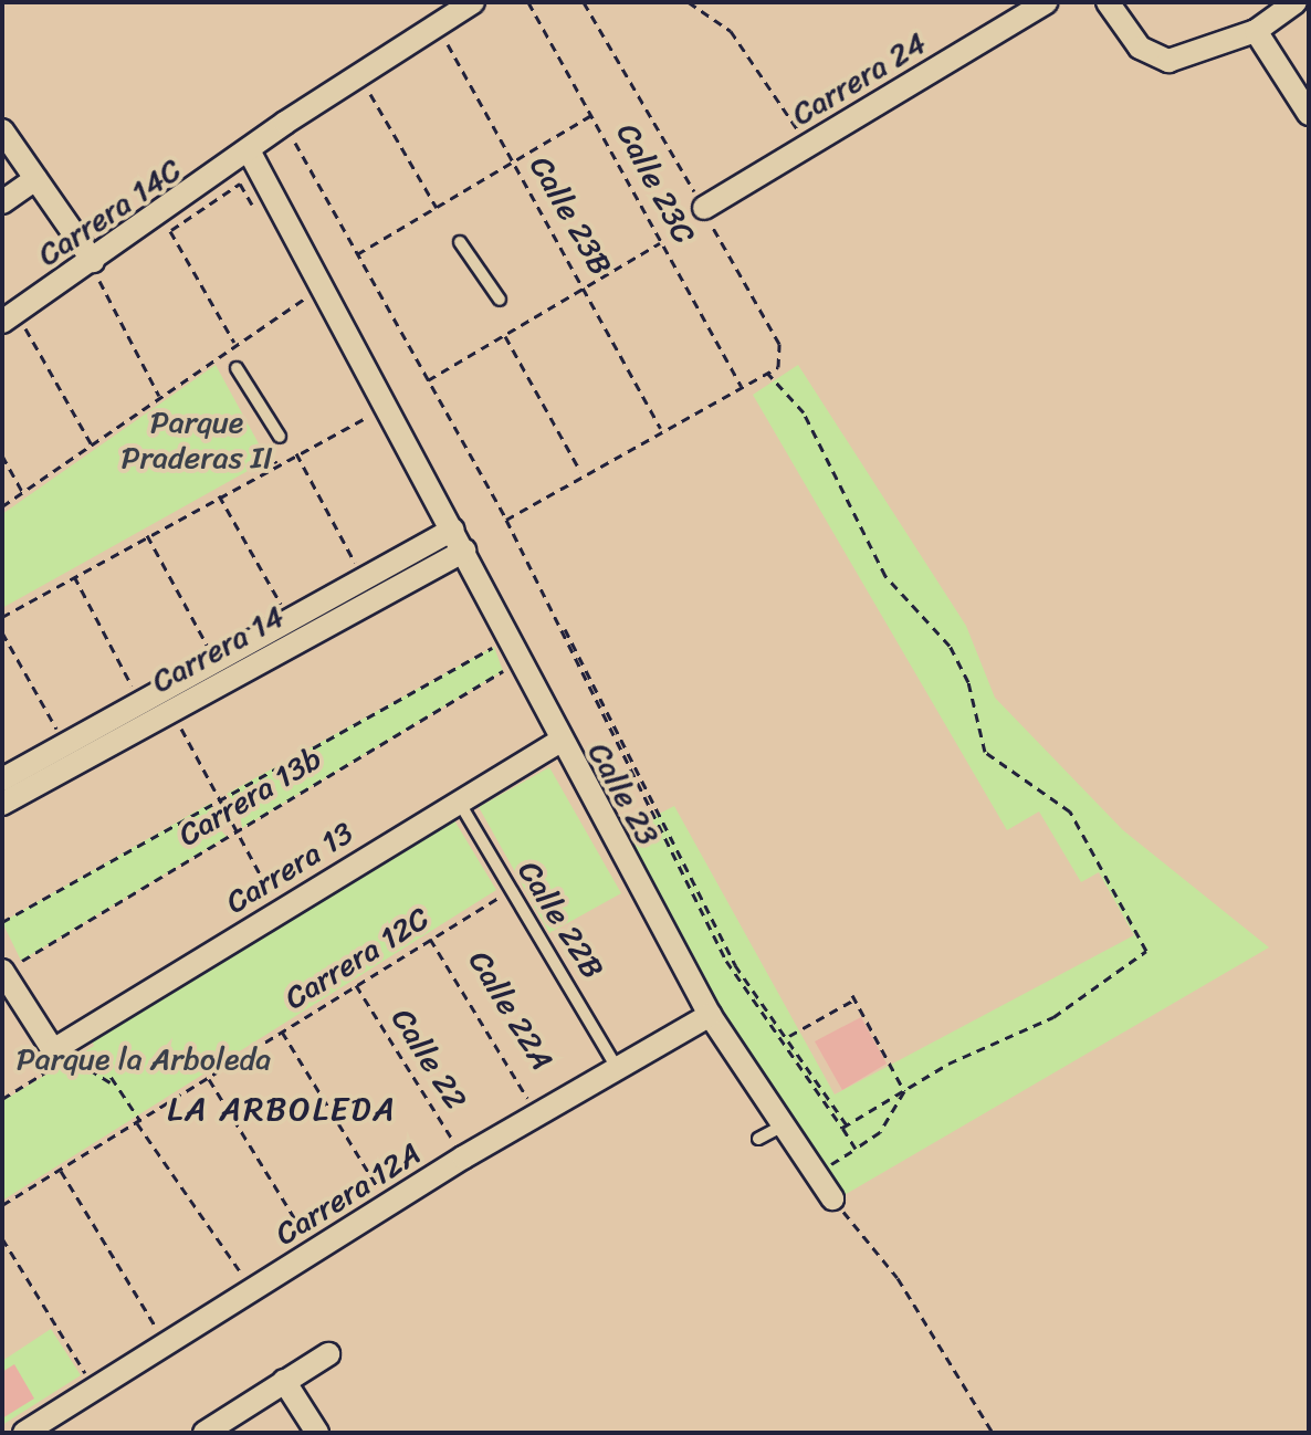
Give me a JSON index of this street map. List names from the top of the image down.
{
  "streets": {
    "street": [
      "Carrera 24",
      "Carrera 14C",
      "Carrera 14",
      "Calle 23",
      "Carrera 13",
      "Carrera 12A"
    ],
    "lane": ["Calle 22B"],
    "path": [
      "Calle 23C",
      "Calle 23B",
      "Carrera 13b",
      "Carrera 12C",
      "Calle 22A",
      "Calle 22"
    ]
  },
  "crossings": [
    ["Carrera 14C", "Calle 23B"],
    ["Carrera 14C", "Calle 23"],
    ["Carrera 14", "Calle 23"],
    ["Calle 23", "Carrera 13b"],
    ["Calle 23", "Carrera 13"],
    ["Calle 23", "Carrera 12A"],
    ["Carrera 13", "Calle 22B"],
    ["Calle 22B", "Carrera 12C"],
    ["Calle 22B", "Carrera 12A"],
    ["Carrera 12C", "Calle 22A"],
    ["Carrera 12C", "Calle 22"],
    ["Calle 22A", "Carrera 12A"],
    ["Calle 22", "Carrera 12A"]
  ],
  "districts": ["LA ARBOLEDA"],
  "parks": ["Parque Praderas II", "Parque la Arboleda"]
}
